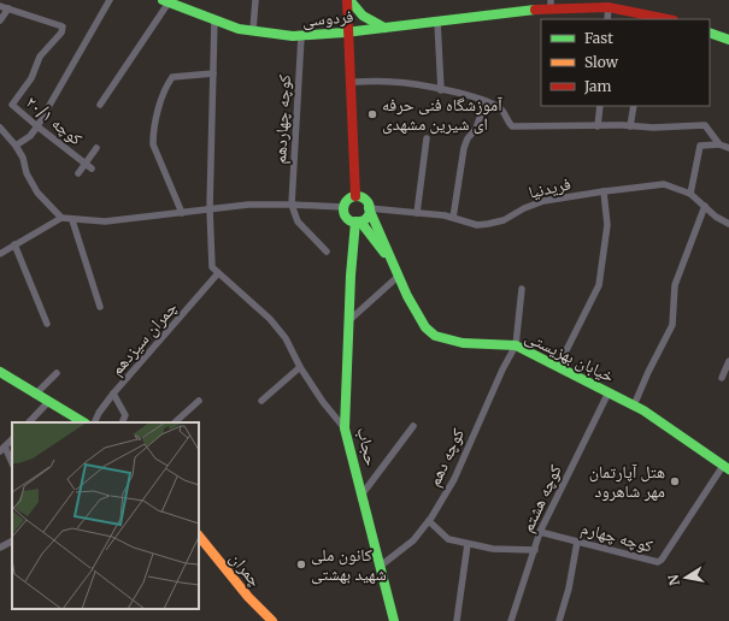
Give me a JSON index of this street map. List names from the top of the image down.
{
  "streets": {
    "street": [
      "فردوسی",
      "کوچه چهاردهم",
      "کوچه ۲۰/۱",
      "فریدنیا",
      "چمران سیزدهم",
      "خیابان بهزیستی",
      "حجاب",
      "کوچه دهم",
      "کوچه هشتم",
      "کوچه چهارم",
      "چمران"
    ]
  },
  "crossings": [
    ["فردوسی", "کوچه چهاردهم"],
    ["فریدنیا", "خیابان بهزیستی"],
    ["فریدنیا", "حجاب"],
    ["خیابان بهزیستی", "حجاب"],
    ["خیابان بهزیستی", "کوچه دهم"],
    ["خیابان بهزیستی", "کوچه هشتم"],
    ["خیابان بهزیستی", "کوچه چهارم"],
    ["حجاب", "کوچه دهم"],
    ["کوچه هشتم", "کوچه چهارم"]
  ],
  "places": ["آموزشگاه فنی حرفه ای شیرین مشهدی", "هتل آپارتمان مهر شاهرود", "کانون ملی شهید بهشتی"],
  "legend": ["Fast", "Slow", "Jam"],
  "north": "left"
}
